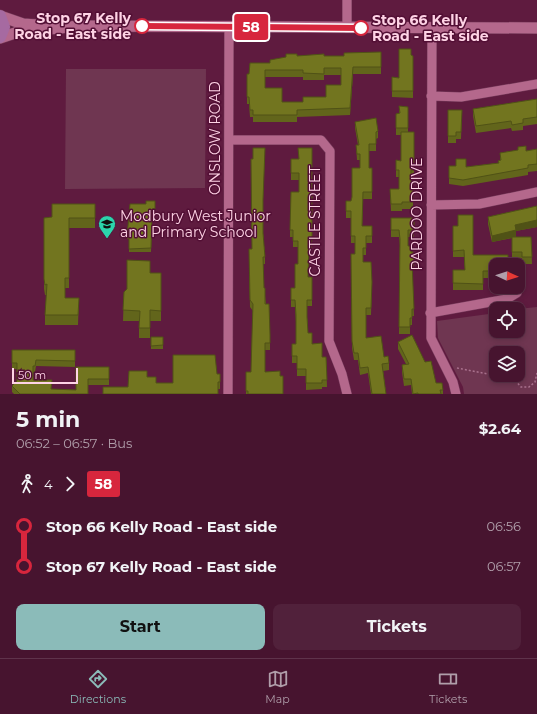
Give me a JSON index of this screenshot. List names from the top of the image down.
{
  "streets": {
    "street": ["ONSLOW ROAD", "PARDOO DRIVE", "CASTLE STREET"]
  },
  "crossings": [
    ["ONSLOW ROAD", "CASTLE STREET"]
  ],
  "places": {
    "other": ["Stop 67 Kelly Road - East side", "Stop 66 Kelly Road - East side"],
    "school or university": ["Modbury West Junior and Primary School"]
  },
  "lines": ["bus line 58"],
  "scale_bar": "50 m",
  "north": "right",
  "page": {
    "on_map": "58",
    "scale": "50 m",
    "heading": ["5 min", "06:52 – 06:57 · Bus", "$2.64"],
    "legs": ["4", "58"],
    "list": [
      {
        "name": "Stop 66 Kelly Road - East side",
        "value": "06:56"
      },
      {
        "name": "Stop 67 Kelly Road - East side",
        "value": "06:57"
      }
    ],
    "buttons": ["Start", "Tickets"],
    "tabs": ["Directions", "Map", "Tickets"]
  }
}
